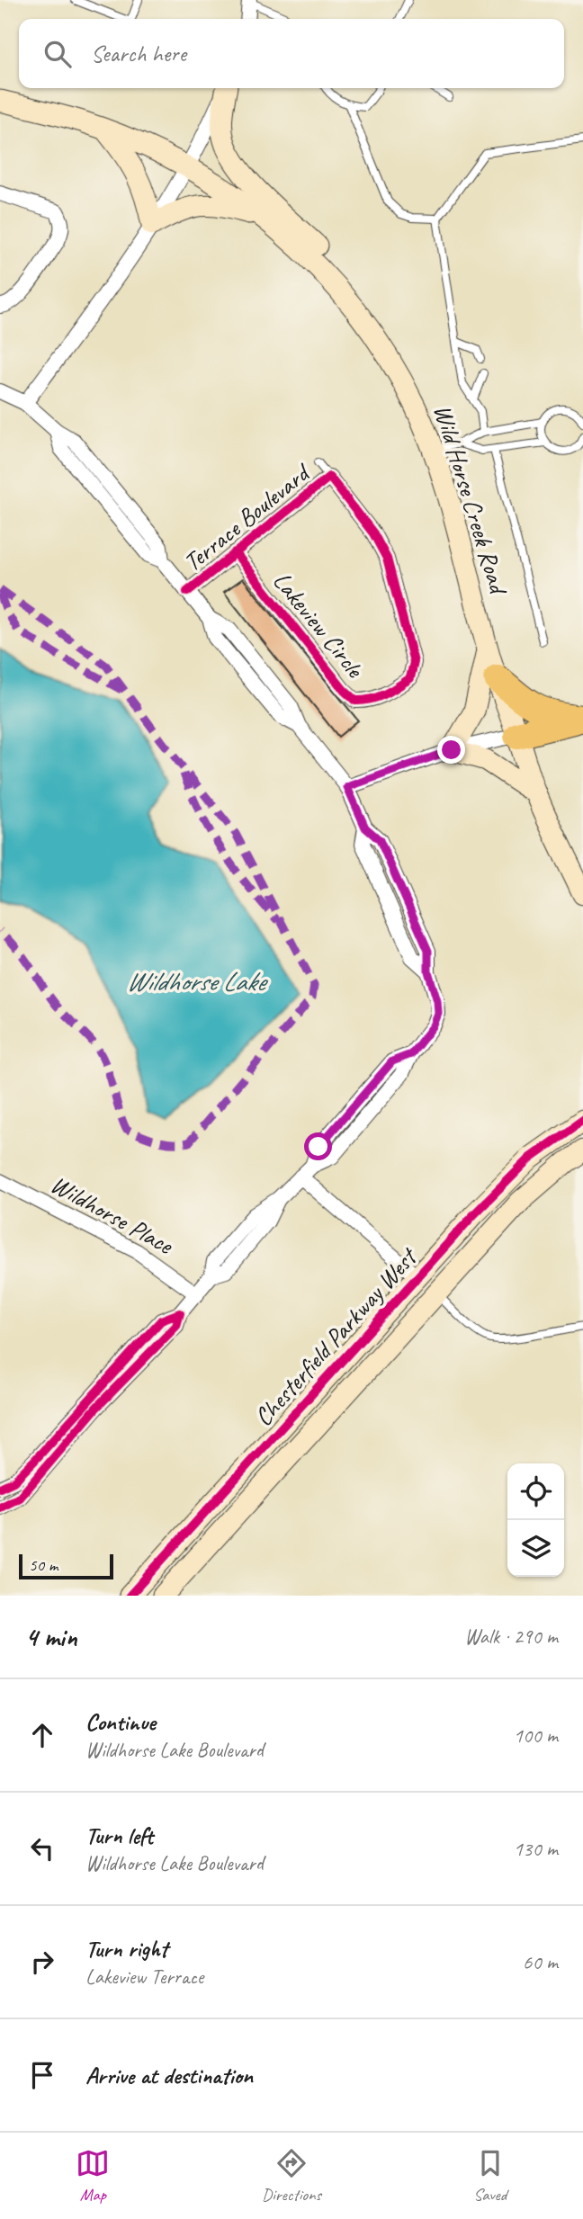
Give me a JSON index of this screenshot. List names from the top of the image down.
{
  "streets": {
    "main road": ["Wild Horse Creek Road", "Chesterfield Parkway West"],
    "street": ["Terrace Boulevard", "Lakeview Circle", "Wildhorse Place"]
  },
  "crossings": [
    ["Terrace Boulevard", "Lakeview Circle"]
  ],
  "water": ["Wildhorse Lake"],
  "scale_bar": "50 m",
  "page": {
    "search": "Search here",
    "scale": "50 m",
    "heading": ["4 min", "Walk · 290 m"],
    "list": [
      ["Continue", "Wildhorse Lake Boulevard", "100 m"],
      ["Turn left", "Wildhorse Lake Boulevard", "130 m"],
      ["Turn right", "Lakeview Terrace", "60 m"],
      "Arrive at destination"
    ],
    "nav": ["Map", "Directions", "Saved"]
  }
}
